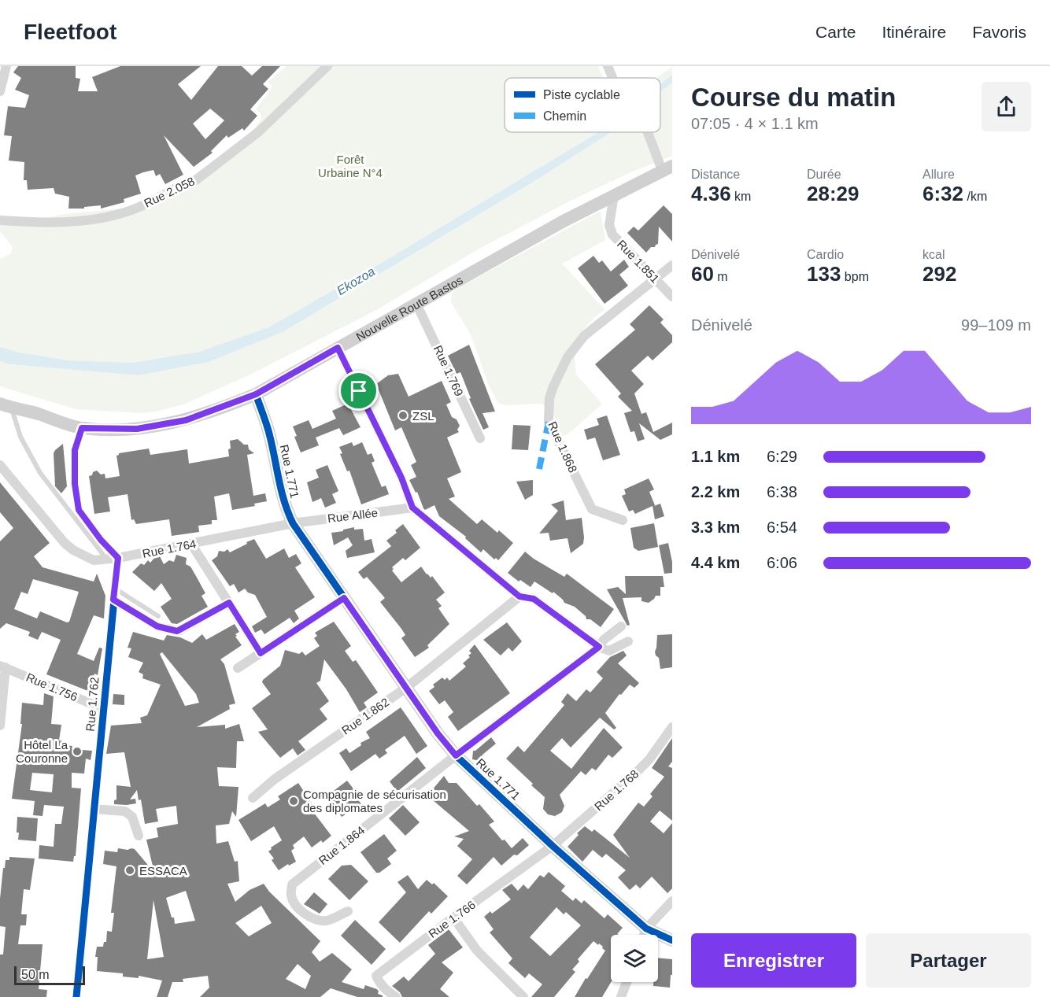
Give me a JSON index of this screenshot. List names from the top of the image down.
{
  "streets": {
    "main road": ["Nouvelle Route Bastos", "Rue 1.771"],
    "street": [
      "Rue 2.058",
      "Rue 1.851",
      "Rue 1.769",
      "Rue 1.868",
      "Rue Allée",
      "Rue 1.764",
      "Rue 1.756",
      "Rue 1.762",
      "Rue 1.862",
      "Rue 1.768",
      "Rue 1.864",
      "Rue 1.766"
    ]
  },
  "crossings": [
    ["Rue 1.851", "Nouvelle Route Bastos"],
    ["Rue 1.851", "Rue 1.868"],
    ["Nouvelle Route Bastos", "Rue 1.769"],
    ["Nouvelle Route Bastos", "Rue 1.771"],
    ["Rue 1.771", "Rue Allée"],
    ["Rue 1.771", "Rue 1.764"],
    ["Rue 1.771", "Rue 1.862"],
    ["Rue 1.771", "Rue 1.768"],
    ["Rue 1.771", "Rue 1.864"],
    ["Rue 1.771", "Rue 1.766"],
    ["Rue Allée", "Rue 1.764"],
    ["Rue 1.764", "Rue 1.762"],
    ["Rue 1.756", "Rue 1.762"],
    ["Rue 1.768", "Rue 1.766"]
  ],
  "water": ["Ekozoa"],
  "parks": ["Forêt Urbaine N°4"],
  "places": [
    "ZSL",
    "Hôtel La Couronne",
    "Compagnie de sécurisation des diplomates",
    "ESSACA"
  ],
  "legend": ["Piste cyclable", "Chemin"],
  "scale_bar": "50 m",
  "page": {
    "header": "Fleetfoot",
    "nav": ["Carte", "Itinéraire", "Favoris"],
    "heading": ["Course du matin", "07:05 · 4 × 1.1 km"],
    "stats": [
      ["Distance", "4.36 km"],
      ["Durée", "28:29"],
      ["Allure", "6:32 /km"],
      ["Dénivelé", "60 m"],
      ["Cardio", "133 bpm"],
      ["kcal", "292"]
    ],
    "chart": ["Dénivelé", "99–109 m"],
    "list": [
      {
        "name": "1.1 km",
        "note": "6:29"
      },
      {
        "name": "2.2 km",
        "note": "6:38"
      },
      {
        "name": "3.3 km",
        "note": "6:54"
      },
      {
        "name": "4.4 km",
        "note": "6:06"
      }
    ],
    "buttons": ["Enregistrer", "Partager"],
    "scale": "50 m"
  }
}
